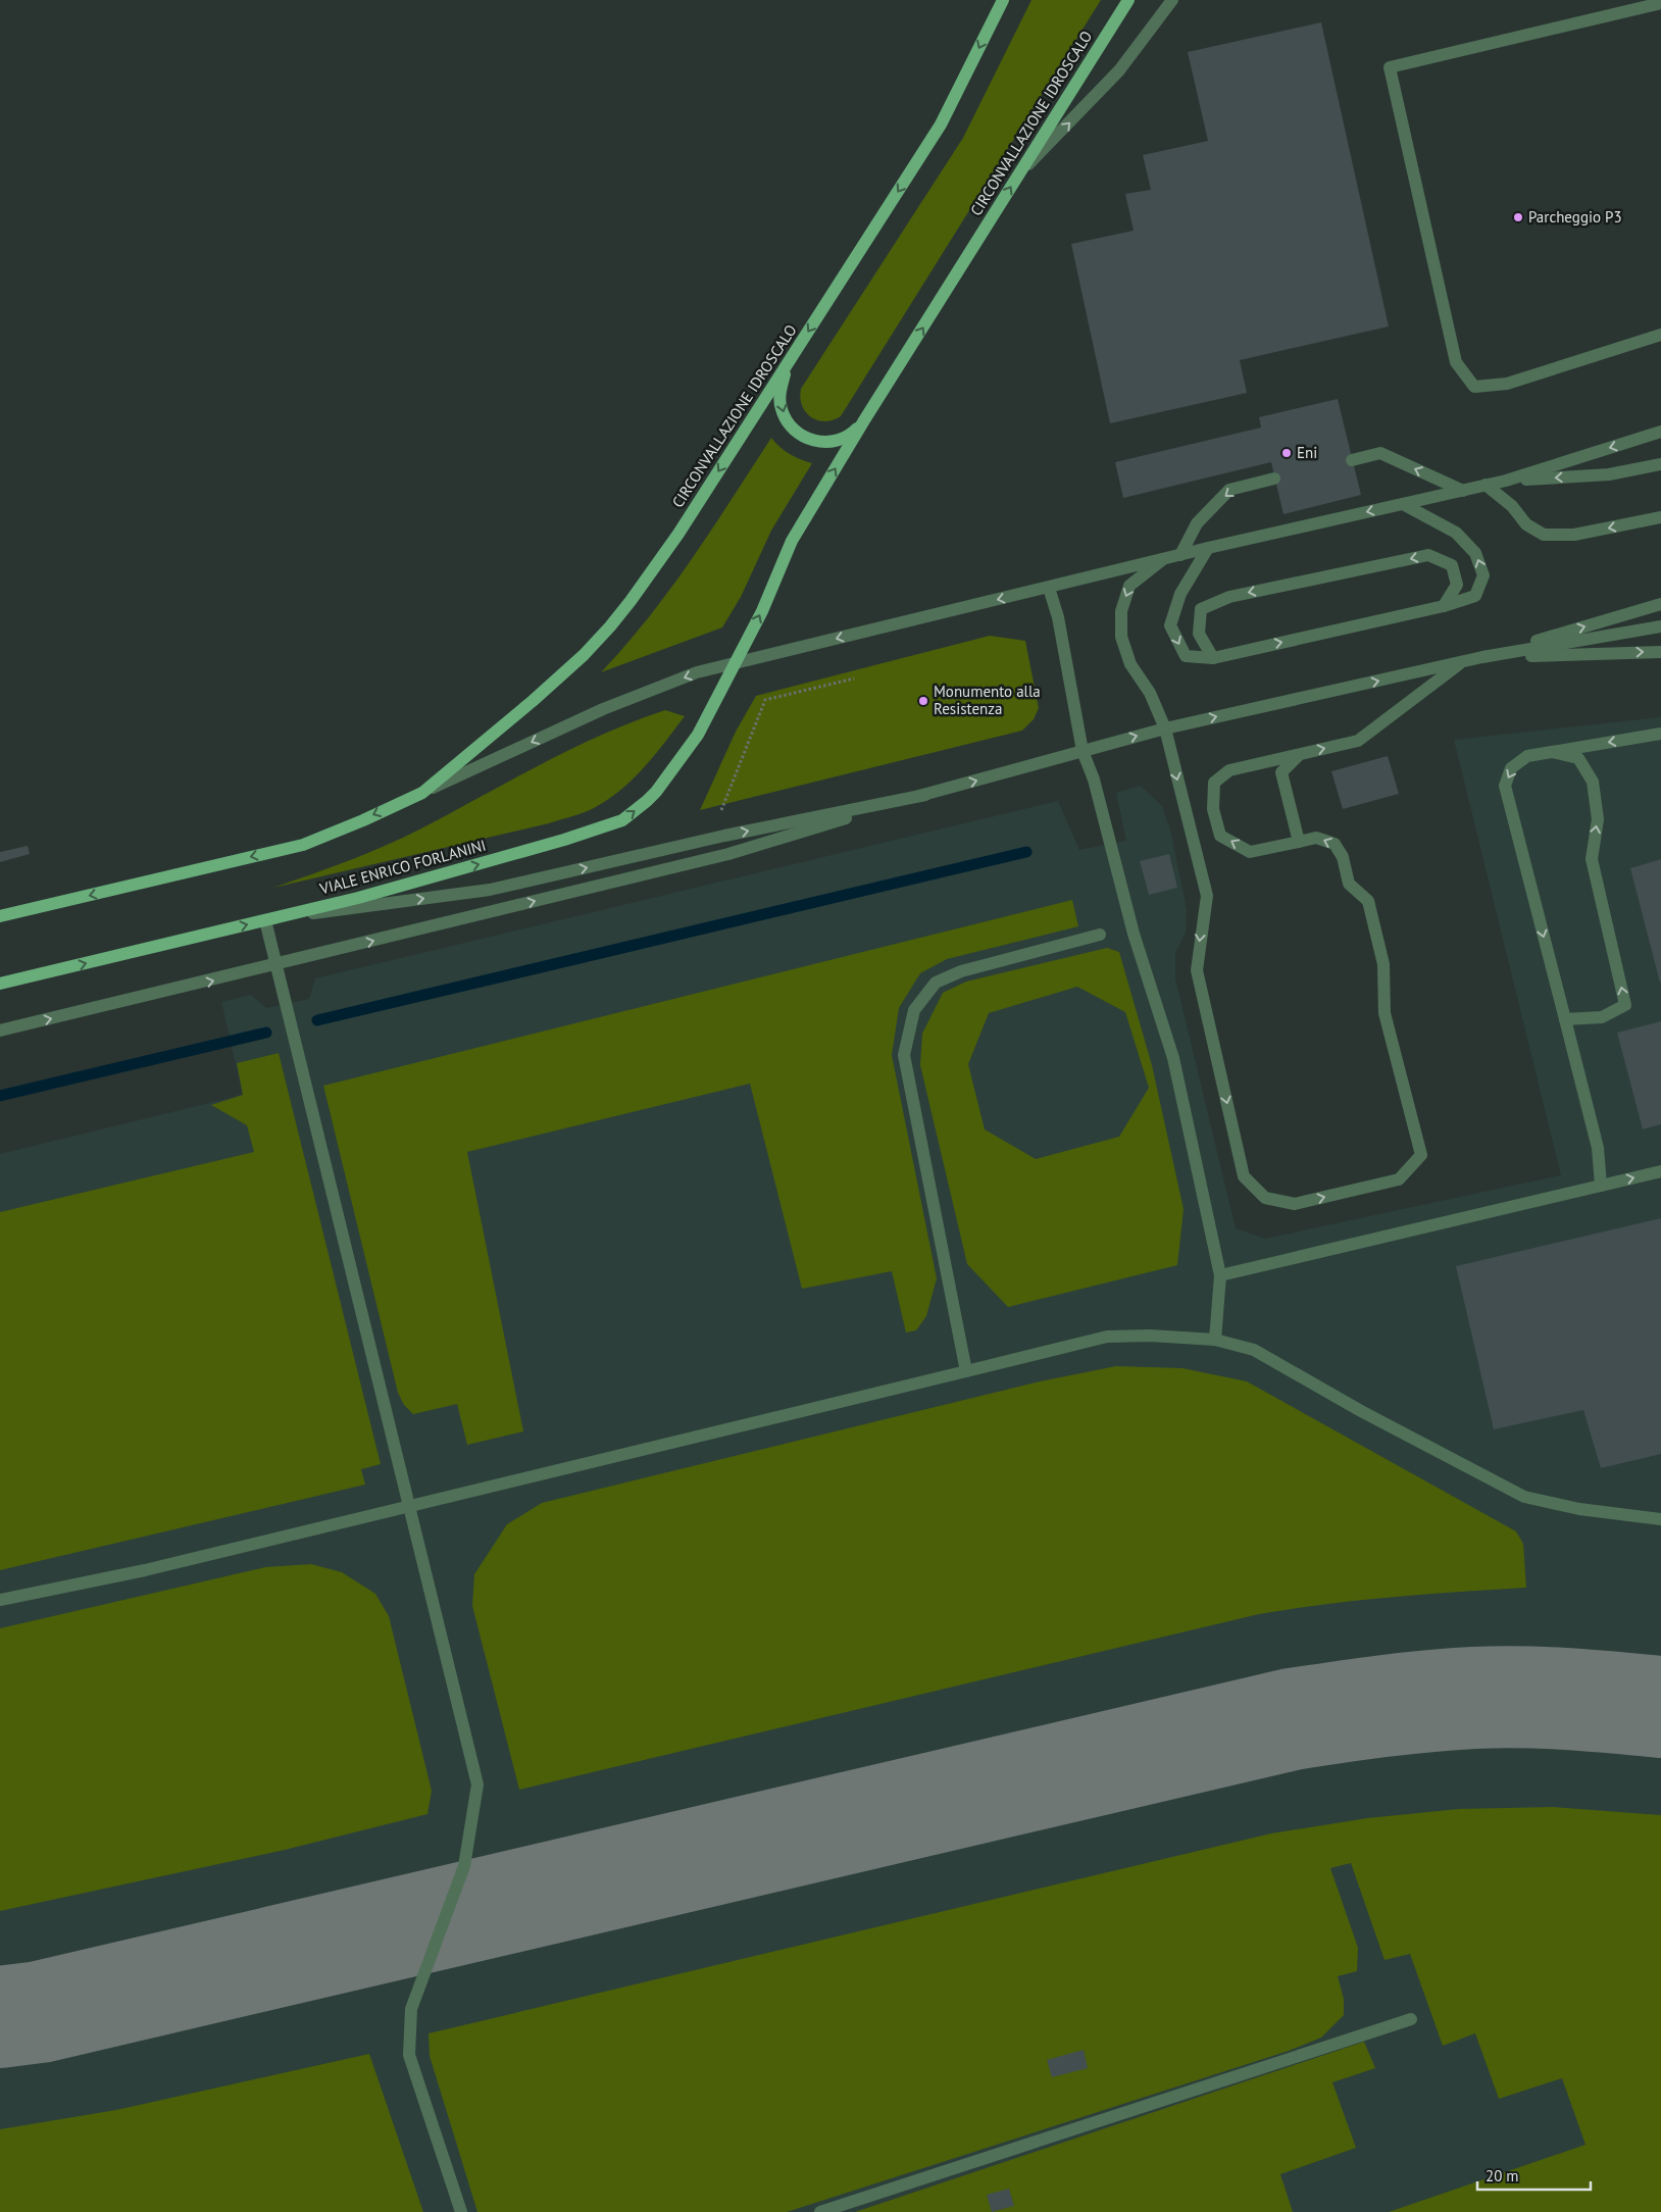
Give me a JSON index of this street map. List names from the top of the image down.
{
  "streets": {
    "main road": ["CIRCONVALLAZIONE IDROSCALO", "VIALE ENRICO FORLANINI"]
  },
  "crossings": [
    ["CIRCONVALLAZIONE IDROSCALO", "VIALE ENRICO FORLANINI"]
  ],
  "places": ["Parcheggio P3", "Eni", "Monumento alla Resistenza"],
  "scale_bar": "20 m"
}
